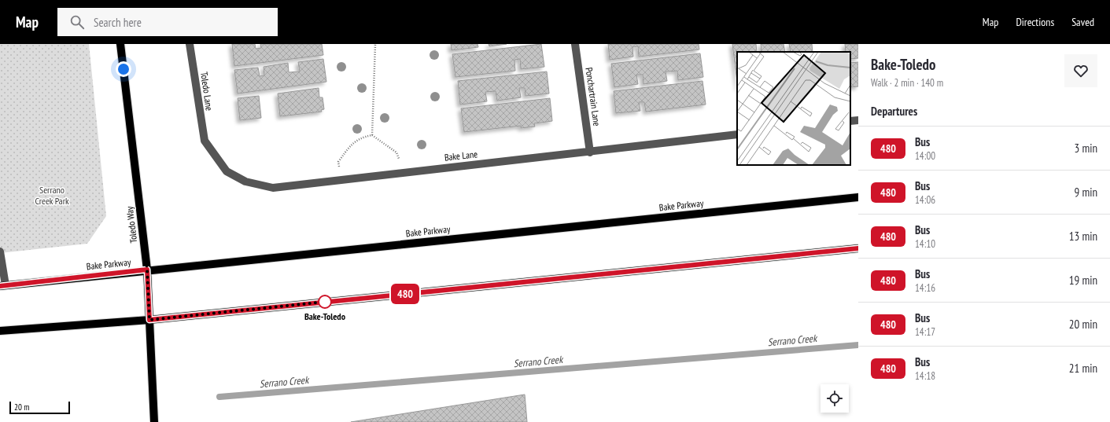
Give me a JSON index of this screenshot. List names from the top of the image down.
{
  "streets": {
    "main road": ["Bake Parkway", "Toledo Way"],
    "street": ["Toledo Lane", "Ponchartrain Lane", "Bake Lane"]
  },
  "crossings": [
    ["Toledo Lane", "Bake Lane"],
    ["Ponchartrain Lane", "Bake Lane"],
    ["Bake Parkway", "Toledo Way"]
  ],
  "water": ["Serrano Creek"],
  "parks": ["Serrano Creek Park"],
  "places": ["Bake-Toledo"],
  "lines": ["bus line 480"],
  "scale_bar": "20 m",
  "page": {
    "header": "Map",
    "search": "Search here",
    "nav": ["Map", "Directions", "Saved"],
    "on_map": "480",
    "heading": [
      ["Bake-Toledo", "Walk · 2 min · 140 m"],
      "Departures"
    ],
    "list": [
      {
        "mark": "480",
        "name": "Bus",
        "note": "14:00",
        "value": "3 min"
      },
      {
        "mark": "480",
        "name": "Bus",
        "note": "14:06",
        "value": "9 min"
      },
      {
        "mark": "480",
        "name": "Bus",
        "note": "14:10",
        "value": "13 min"
      },
      {
        "mark": "480",
        "name": "Bus",
        "note": "14:16",
        "value": "19 min"
      },
      {
        "mark": "480",
        "name": "Bus",
        "note": "14:17",
        "value": "20 min"
      },
      {
        "mark": "480",
        "name": "Bus",
        "note": "14:18",
        "value": "21 min"
      }
    ],
    "scale": "20 m"
  }
}
